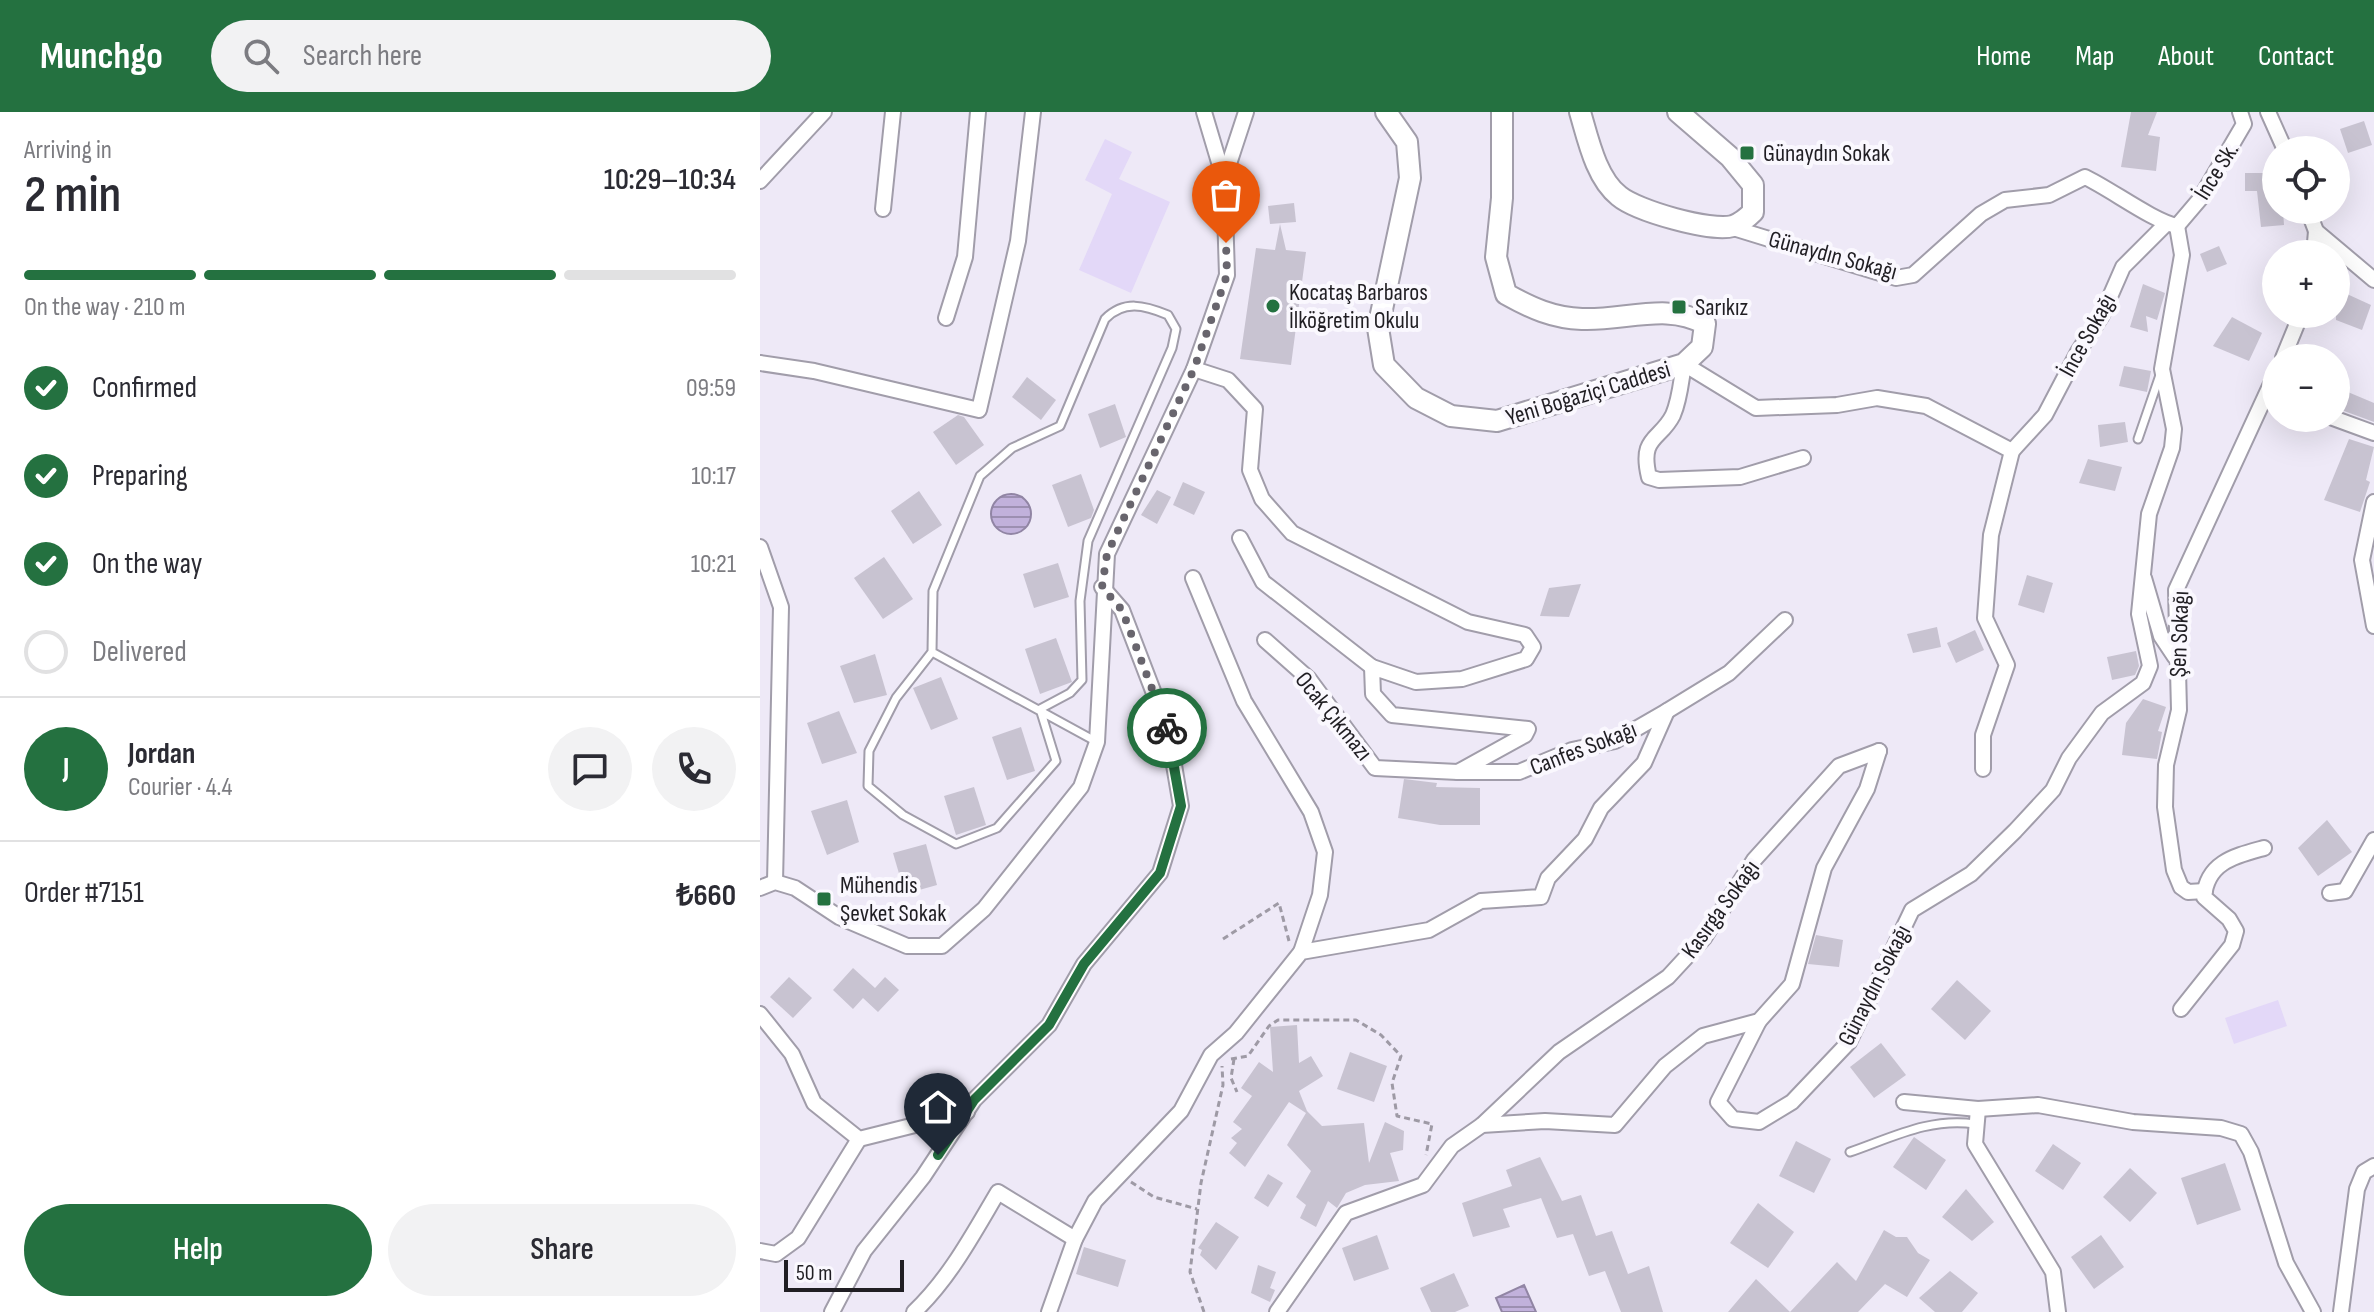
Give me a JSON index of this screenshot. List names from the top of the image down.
{
  "streets": {
    "street": [
      "İnce Sk.",
      "Günaydın Sokağı",
      "İnce Sokağı",
      "Yeni Boğaziçi Caddesi",
      "Şen Sokağı",
      "Ocak Çıkmazı",
      "Canfes Sokağı",
      "Kasırga Sokağı"
    ]
  },
  "crossings": [
    ["İnce Sk.", "Günaydın Sokağı"],
    ["İnce Sk.", "İnce Sokağı"],
    ["Günaydın Sokağı", "İnce Sokağı"],
    ["Günaydın Sokağı", "Kasırga Sokağı"],
    ["Ocak Çıkmazı", "Canfes Sokağı"]
  ],
  "places": {
    "transit": ["Günaydın Sokak", "Sarıkız", "Mühendis Şevket Sokak"],
    "other": ["Kocataş Barbaros İlköğretim Okulu"]
  },
  "scale_bar": "50 m",
  "page": {
    "header": "Munchgo",
    "search": "Search here",
    "nav": [
      "Home",
      "Map",
      "About",
      "Contact"
    ],
    "heading": ["2 min", "Arriving in", "10:29–10:34"],
    "panel": [
      "Jordan",
      "Courier · 4.4",
      "Order #7151",
      "₺660"
    ],
    "map_buttons": ["+", "−"],
    "bar": "On the way · 210 m",
    "list": [
      ["Confirmed", "09:59"],
      ["Preparing", "10:17"],
      ["On the way", "10:21"],
      "Delivered"
    ],
    "round": "J",
    "buttons": ["Help", "Share"],
    "scale": "50 m"
  }
}
